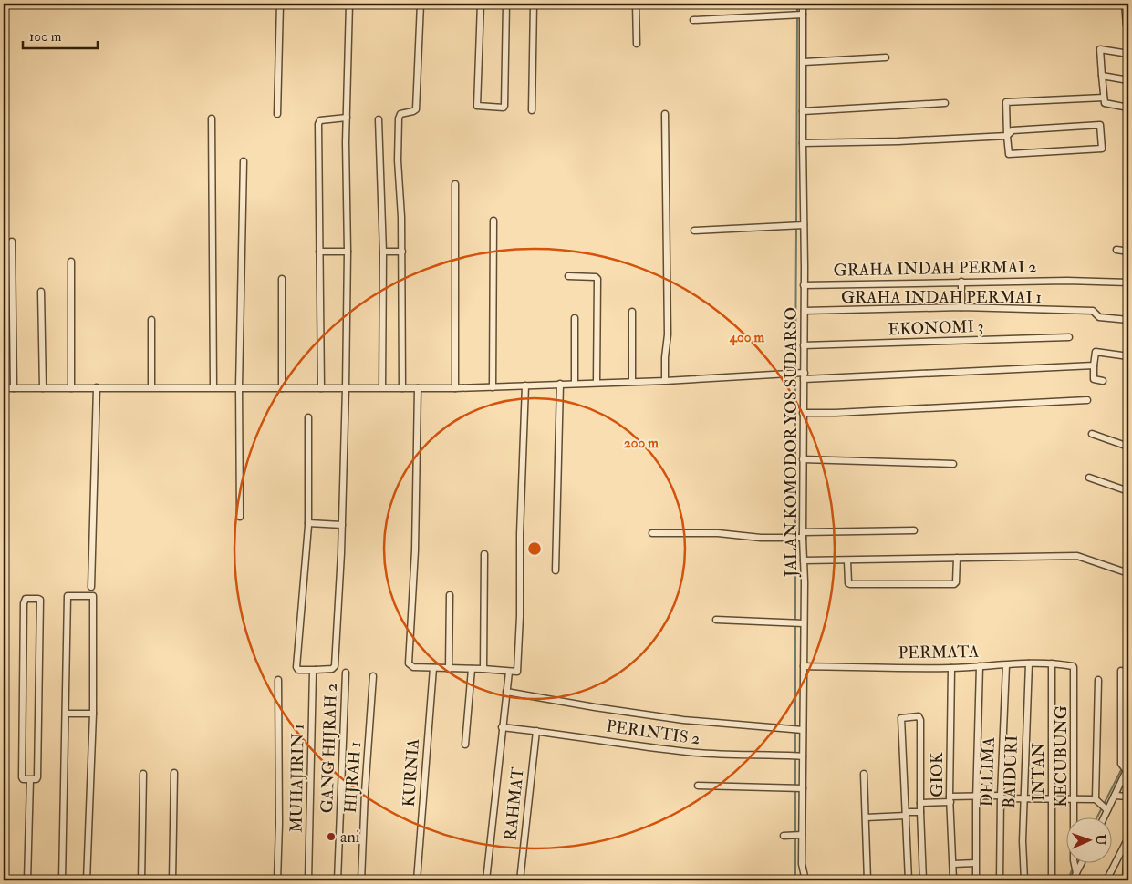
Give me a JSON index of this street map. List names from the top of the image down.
{
  "streets": {
    "street": [
      "GRAHA INDAH PERMAI 2",
      "GRAHA INDAH PERMAI 1",
      "EKONOMI 3",
      "JALAN KOMODOR YOS SUDARSO",
      "PERMATA",
      "PERINTIS 2",
      "GANG HIJRAH 2",
      "KECUBUNG",
      "DELIMA",
      "BAIDURI",
      "INTAN",
      "KURNIA",
      "GIOK",
      "HIJRAH 1",
      "MUHAJIRIN 1",
      "RAHMAT"
    ]
  },
  "crossings": [
    ["GRAHA INDAH PERMAI 2", "JALAN KOMODOR YOS SUDARSO"],
    ["GRAHA INDAH PERMAI 1", "JALAN KOMODOR YOS SUDARSO"],
    ["EKONOMI 3", "JALAN KOMODOR YOS SUDARSO"],
    ["JALAN KOMODOR YOS SUDARSO", "PERMATA"],
    ["JALAN KOMODOR YOS SUDARSO", "PERINTIS 2"],
    ["PERMATA", "KECUBUNG"],
    ["PERMATA", "DELIMA"],
    ["PERMATA", "BAIDURI"],
    ["PERMATA", "INTAN"],
    ["PERMATA", "GIOK"],
    ["PERINTIS 2", "RAHMAT"]
  ],
  "places": ["ani"],
  "scale_bar": "100 m",
  "north": "right",
  "rings": ["400 m", "200 m"]
}
